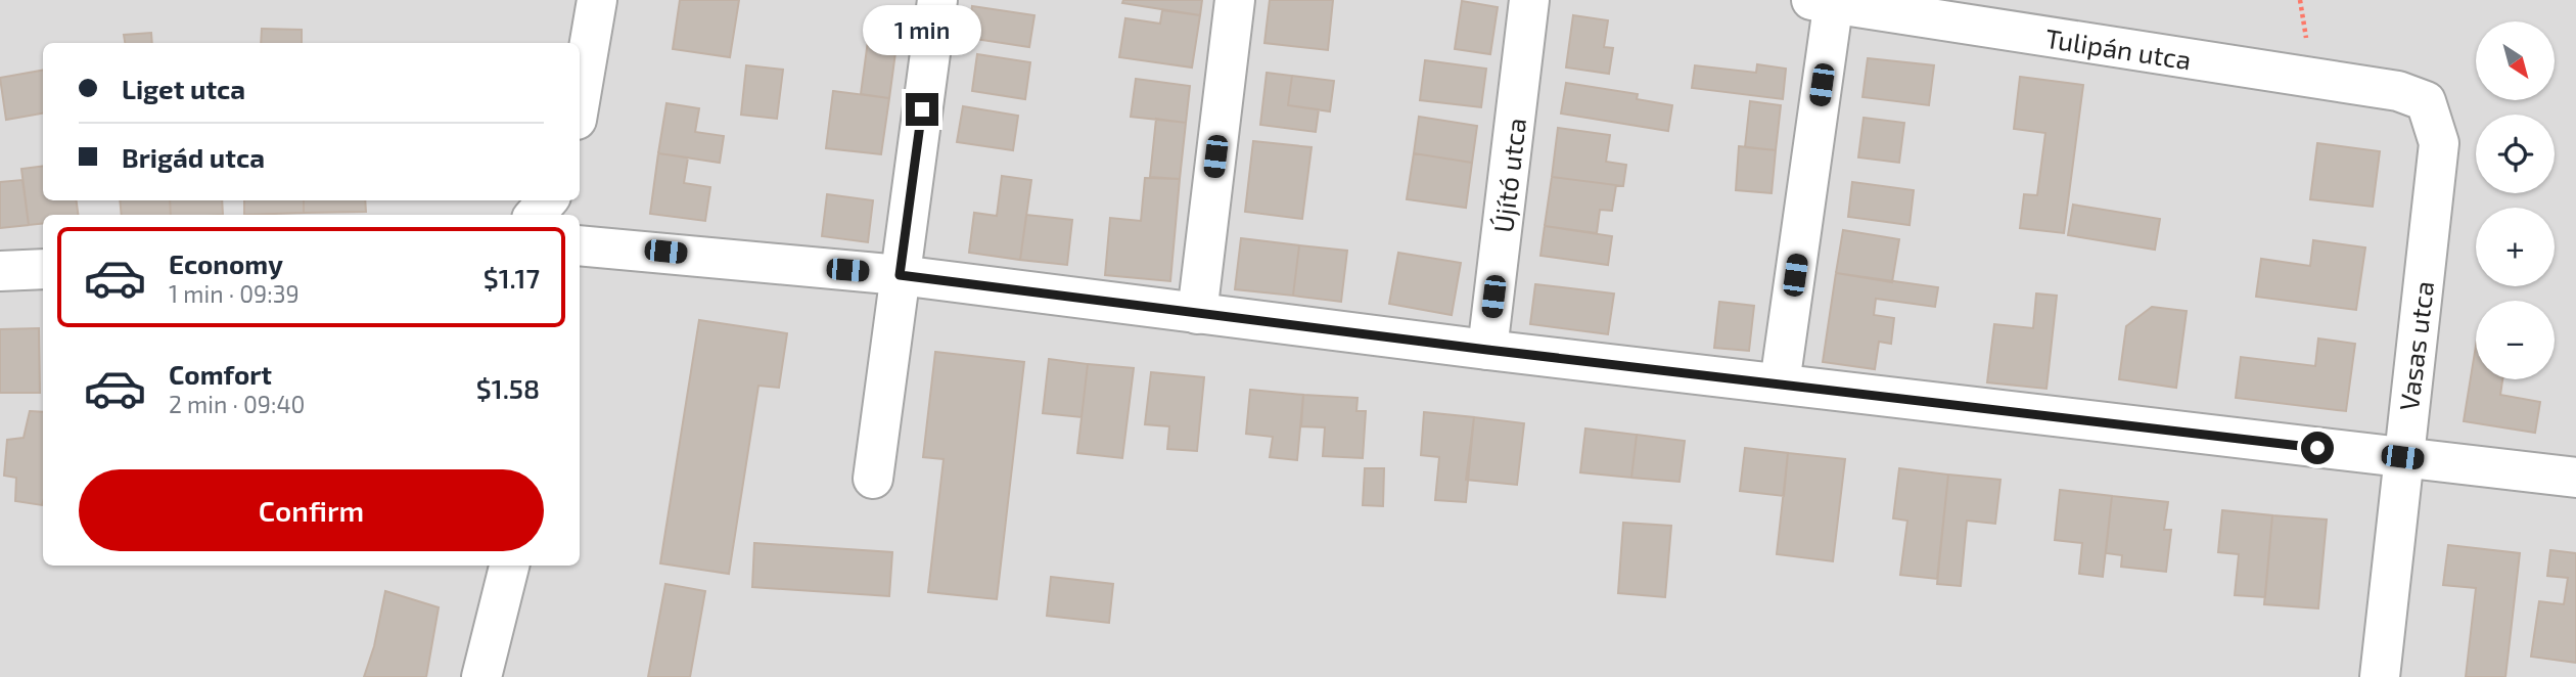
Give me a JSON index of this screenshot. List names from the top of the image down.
{
  "streets": {
    "street": ["Tulipán utca", "Újító utca", "Vasas utca"]
  },
  "crossings": [
    ["Tulipán utca", "Vasas utca"]
  ],
  "north": "bottom right",
  "page": {
    "bubble": "1 min",
    "map_buttons": ["+", "−"],
    "banner": ["Liget utca", "Brigád utca"],
    "list": [
      {
        "name": "Economy",
        "note": "1 min · 09:39",
        "value": "$1.17"
      },
      {
        "name": "Comfort",
        "note": "2 min · 09:40",
        "value": "$1.58"
      }
    ],
    "buttons": "Confirm"
  }
}
